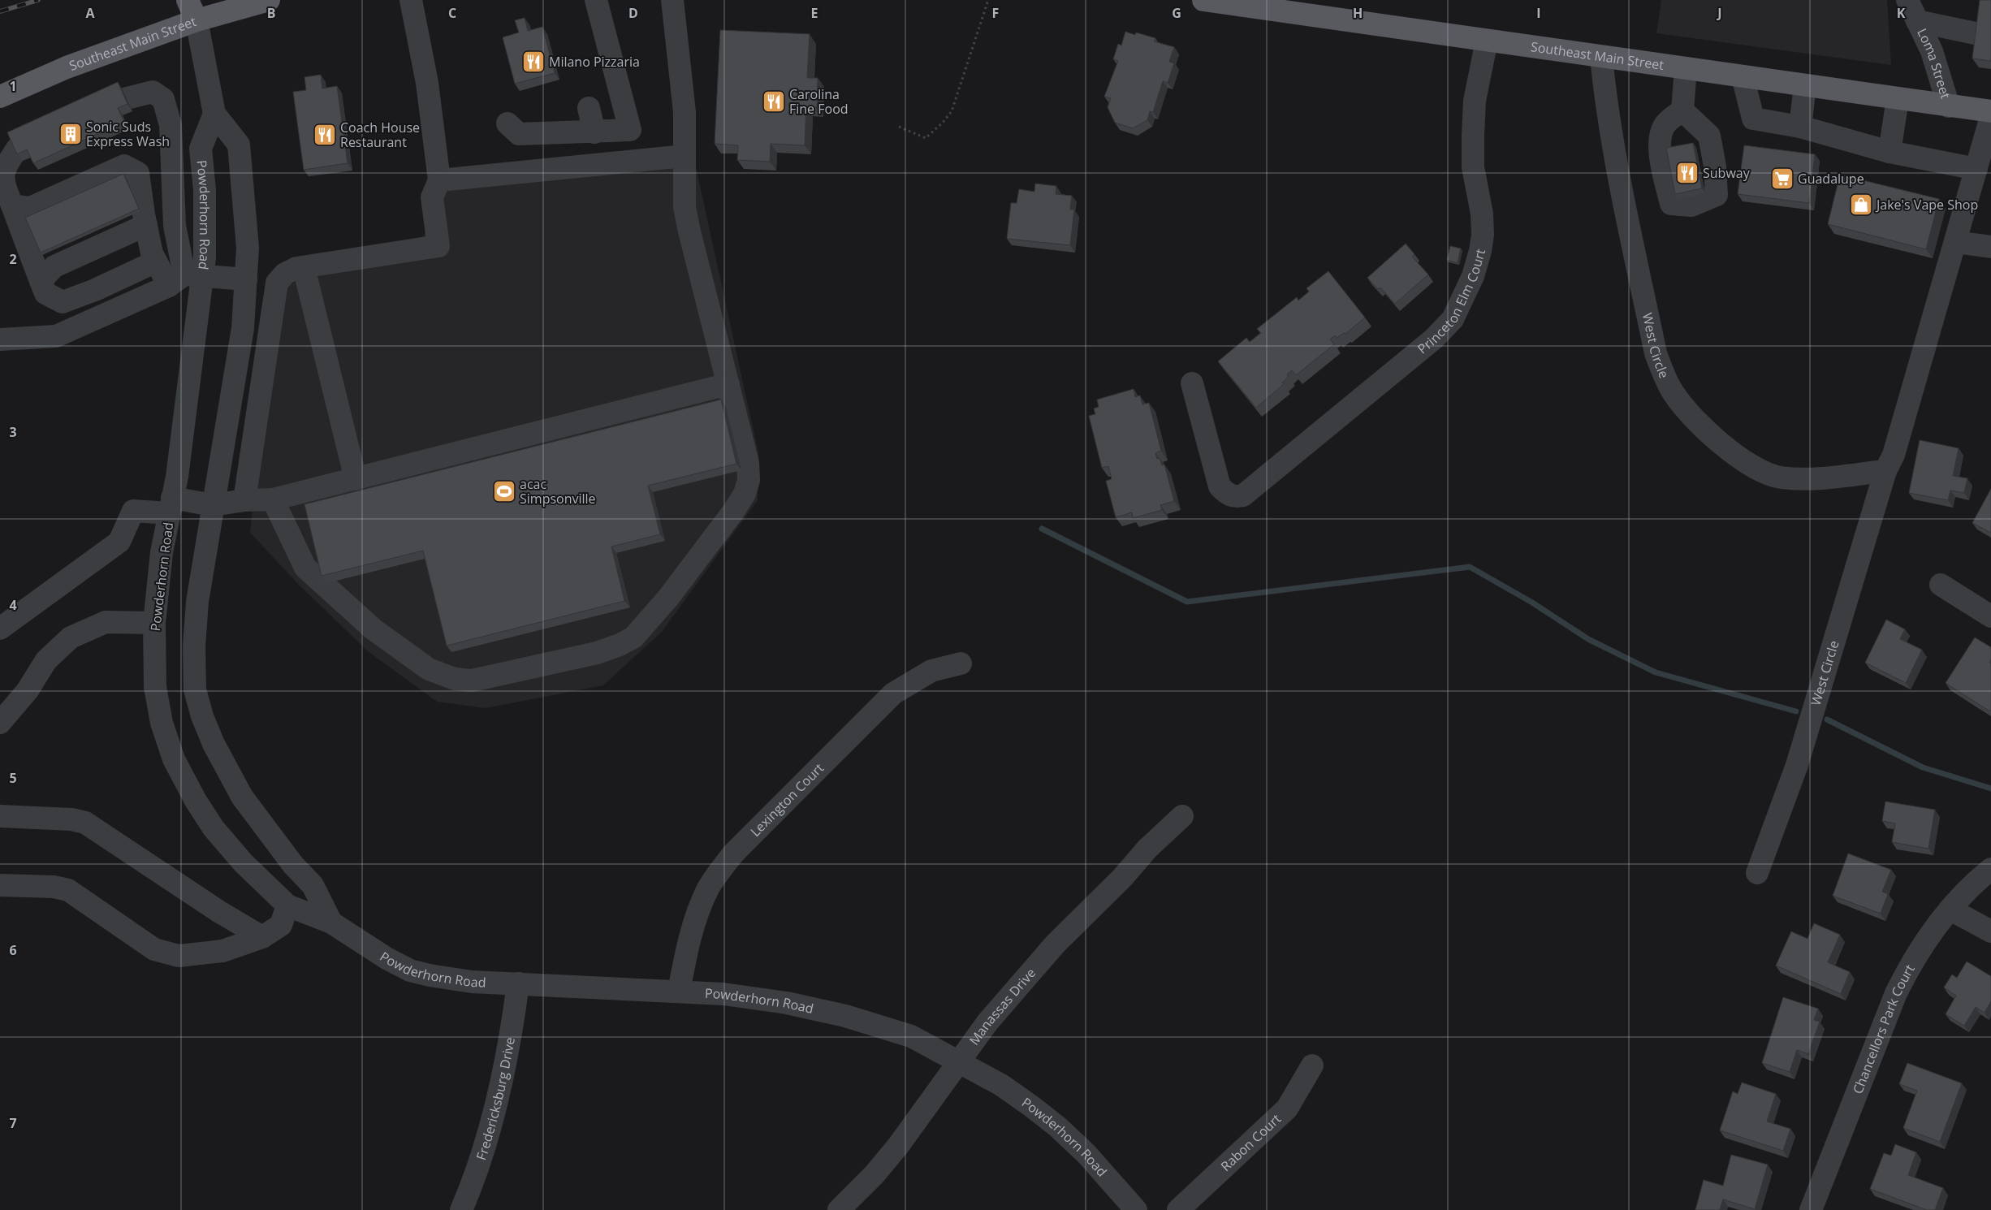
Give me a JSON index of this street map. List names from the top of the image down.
{
  "streets": {
    "main road": ["Southeast Main Street"],
    "street": [
      "Loma Street",
      "Powderhorn Road",
      "Princeton Elm Court",
      "West Circle",
      "Lexington Court",
      "Manassas Drive",
      "Chancellors Park Court",
      "Fredericksburg Drive",
      "Rabon Court"
    ]
  },
  "crossings": [
    ["Southeast Main Street", "Loma Street"],
    ["Southeast Main Street", "Princeton Elm Court"],
    ["Southeast Main Street", "West Circle"],
    ["Powderhorn Road", "Lexington Court"],
    ["Powderhorn Road", "Manassas Drive"],
    ["Powderhorn Road", "Fredericksburg Drive"]
  ],
  "places": {
    "restaurant": [
      "Milano Pizzaria",
      "Carolina Fine Food",
      "Coach House Restaurant",
      "Subway"
    ],
    "building": ["Sonic Suds Express Wash"],
    "supermarket": ["Guadalupe"],
    "shop": ["Jake's Vape Shop"],
    "sports": ["acac Simpsonville"]
  },
  "grid": {
    "columns": [
      "A",
      "B",
      "C",
      "D",
      "E",
      "F",
      "G",
      "H",
      "I",
      "J",
      "K"
    ],
    "rows": [
      "1",
      "2",
      "3",
      "4",
      "5",
      "6",
      "7"
    ]
  }
}
